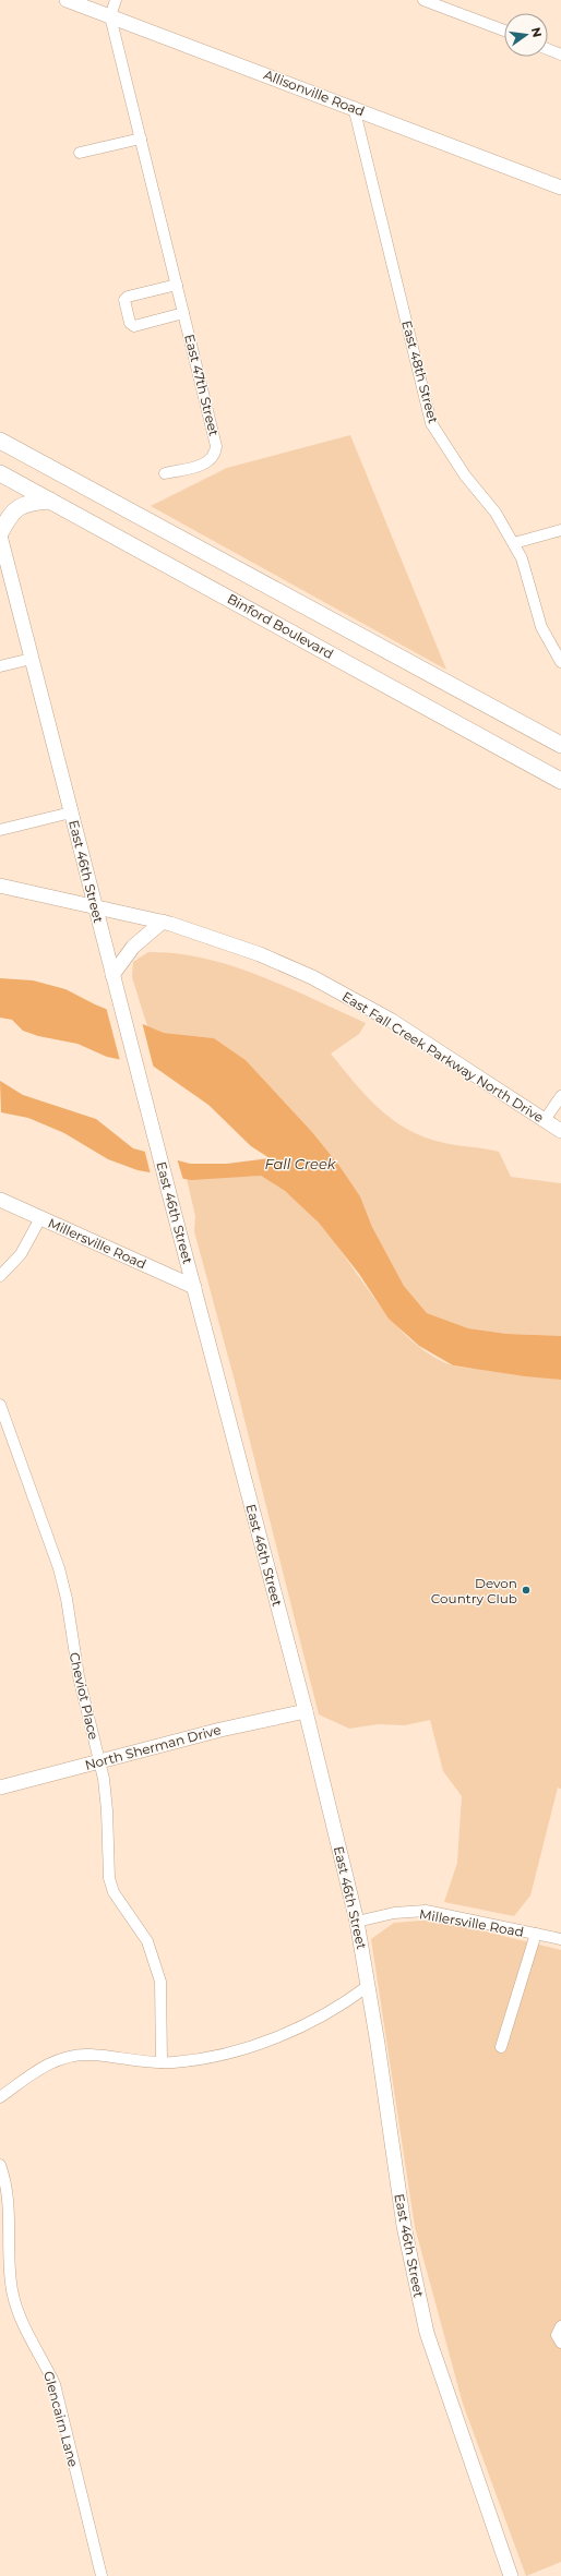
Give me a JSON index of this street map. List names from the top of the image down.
{
  "streets": {
    "main road": [
      "Allisonville Road",
      "Binford Boulevard",
      "East 46th Street",
      "East Fall Creek Parkway North Drive",
      "Millersville Road",
      "North Sherman Drive"
    ],
    "street": [
      "East 48th Street",
      "East 47th Street",
      "Cheviot Place",
      "Glencairn Lane"
    ]
  },
  "crossings": [
    ["Allisonville Road", "East 48th Street"],
    ["Allisonville Road", "East 47th Street"],
    ["East 46th Street", "East Fall Creek Parkway North Drive"],
    ["East 46th Street", "Millersville Road"],
    ["East 46th Street", "North Sherman Drive"],
    ["Cheviot Place", "North Sherman Drive"]
  ],
  "water": ["Fall Creek"],
  "places": ["Devon Country Club"],
  "north": "right"
}
